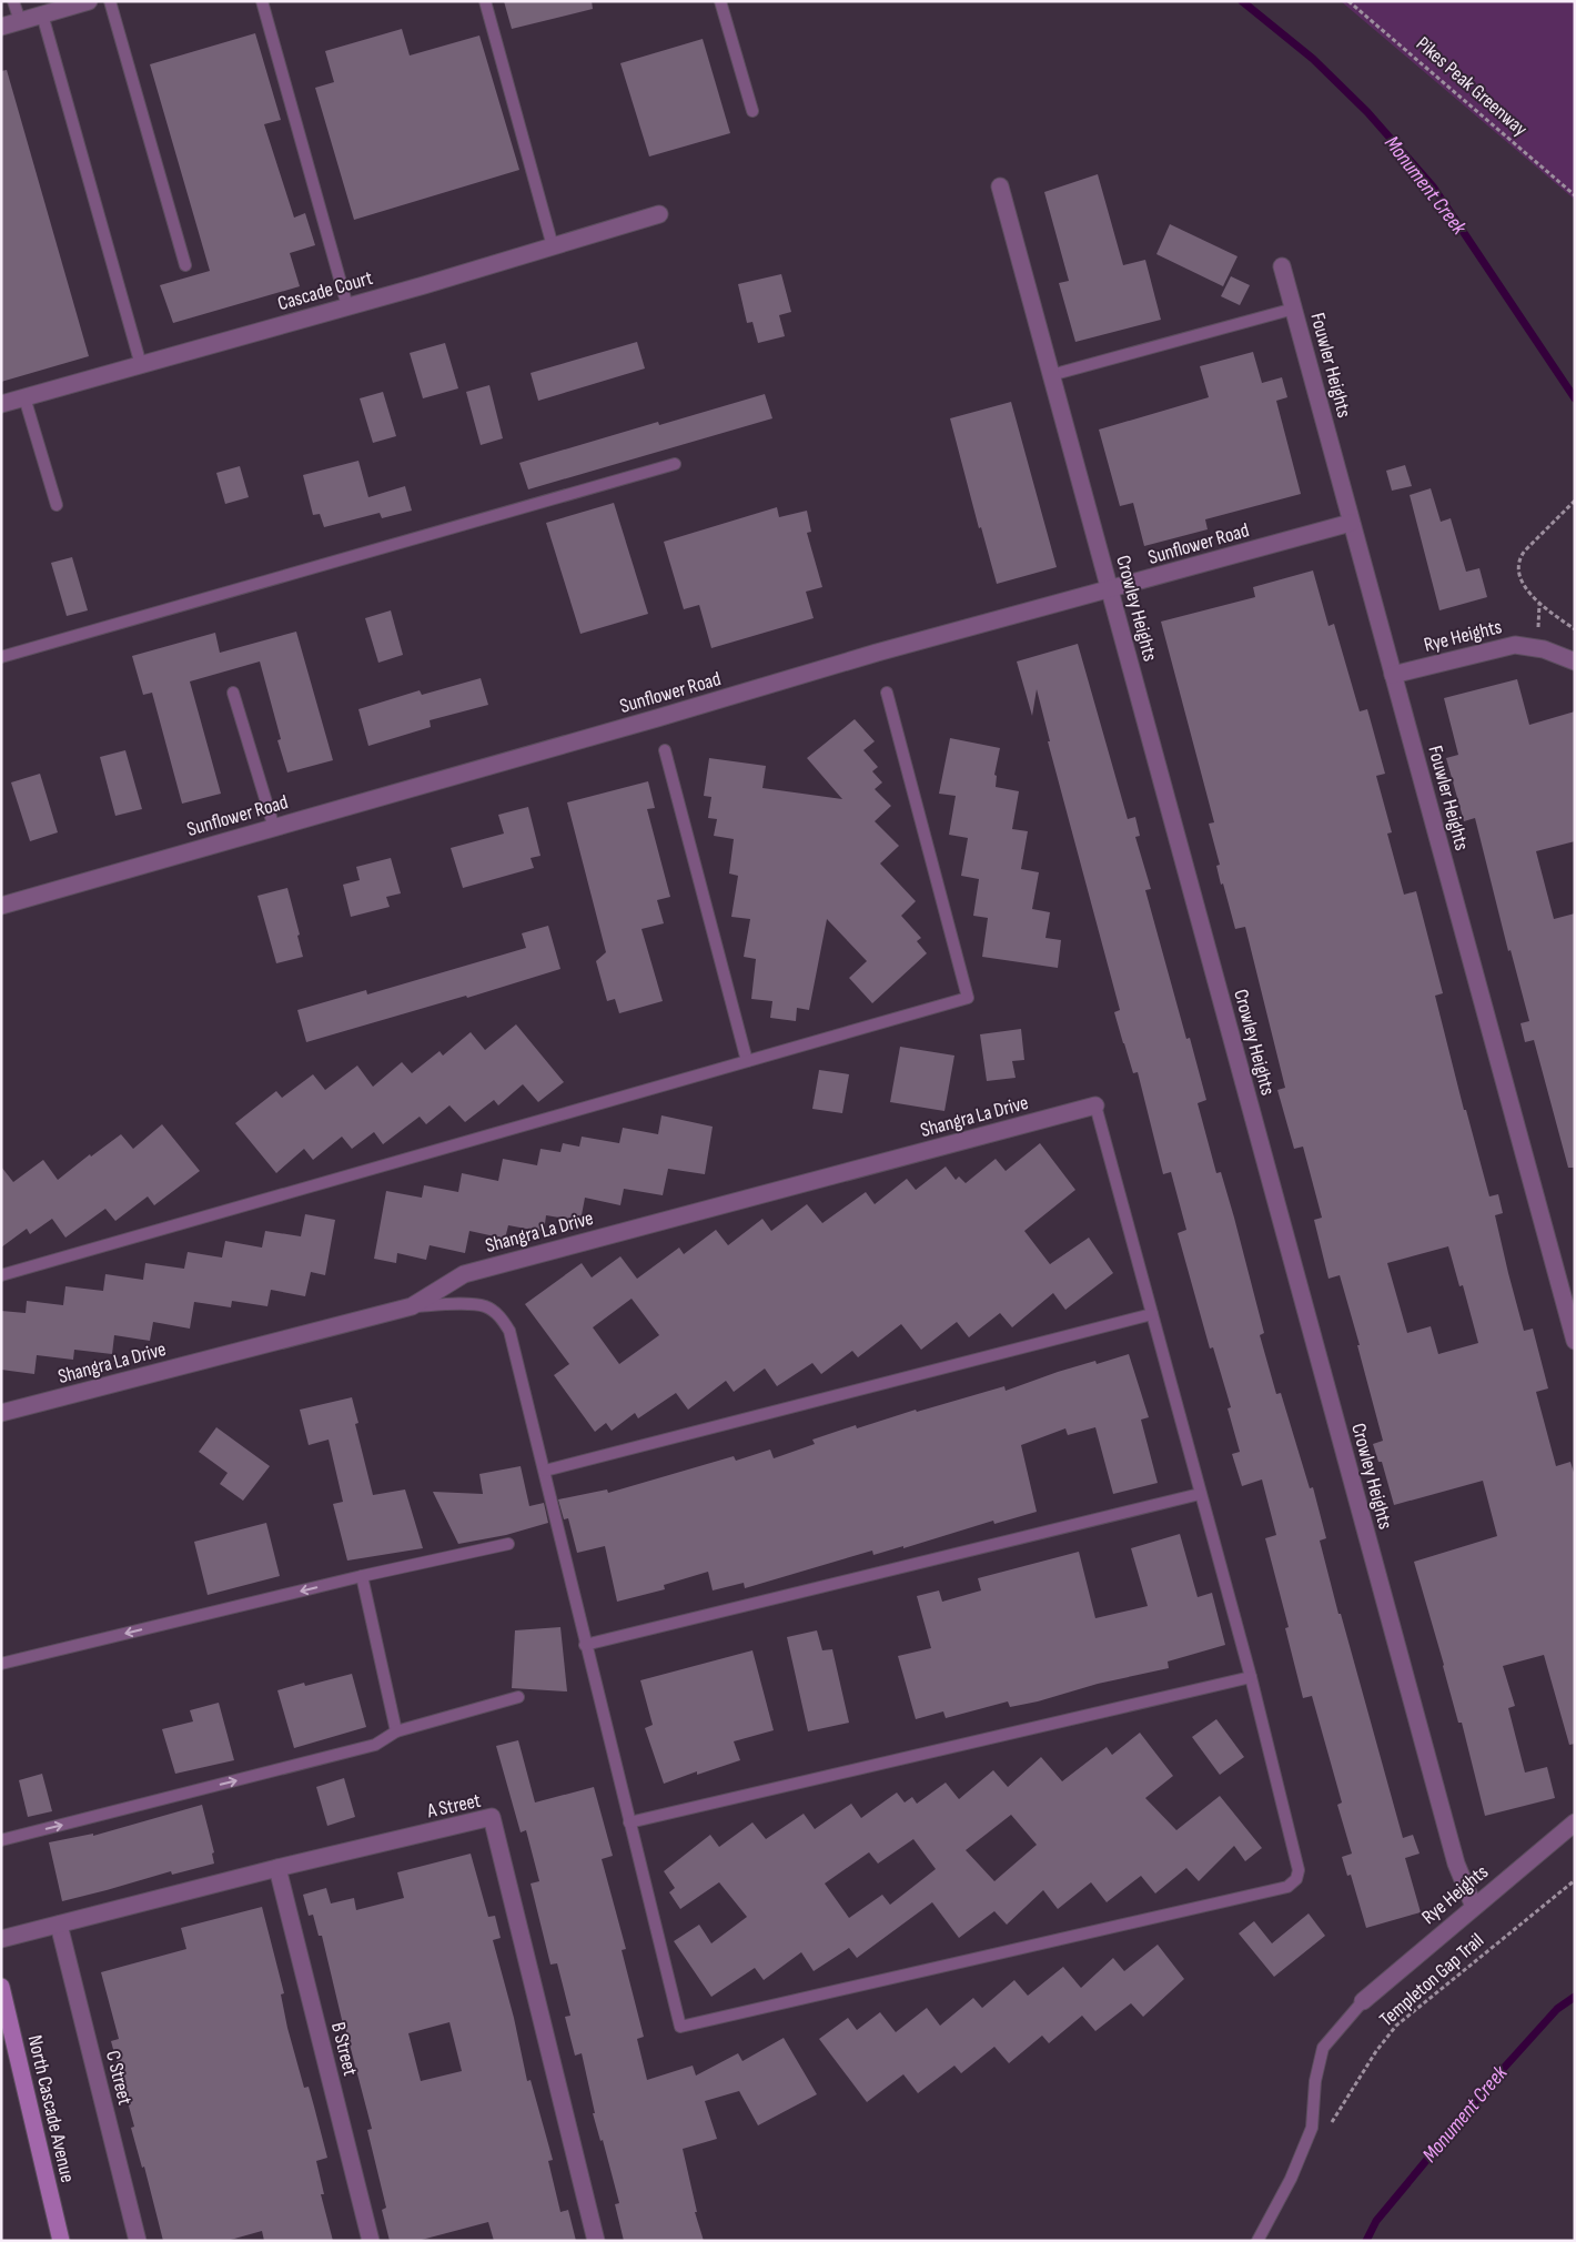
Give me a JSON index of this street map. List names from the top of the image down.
{
  "streets": {
    "street": [
      "Cascade Court",
      "Fouwler Heights",
      "Sunflower Road",
      "Crowley Heights",
      "Rye Heights",
      "Shangra La Drive",
      "A Street",
      "B Street",
      "C Street",
      "North Cascade Avenue"
    ],
    "path": ["Pikes Peak Greenway", "Templeton Gap Trail"]
  },
  "crossings": [
    ["Fouwler Heights", "Sunflower Road"],
    ["Fouwler Heights", "Rye Heights"],
    ["Sunflower Road", "Crowley Heights"],
    ["Crowley Heights", "Rye Heights"],
    ["A Street", "B Street"],
    ["A Street", "C Street"]
  ],
  "water": ["Monument Creek"]
}
